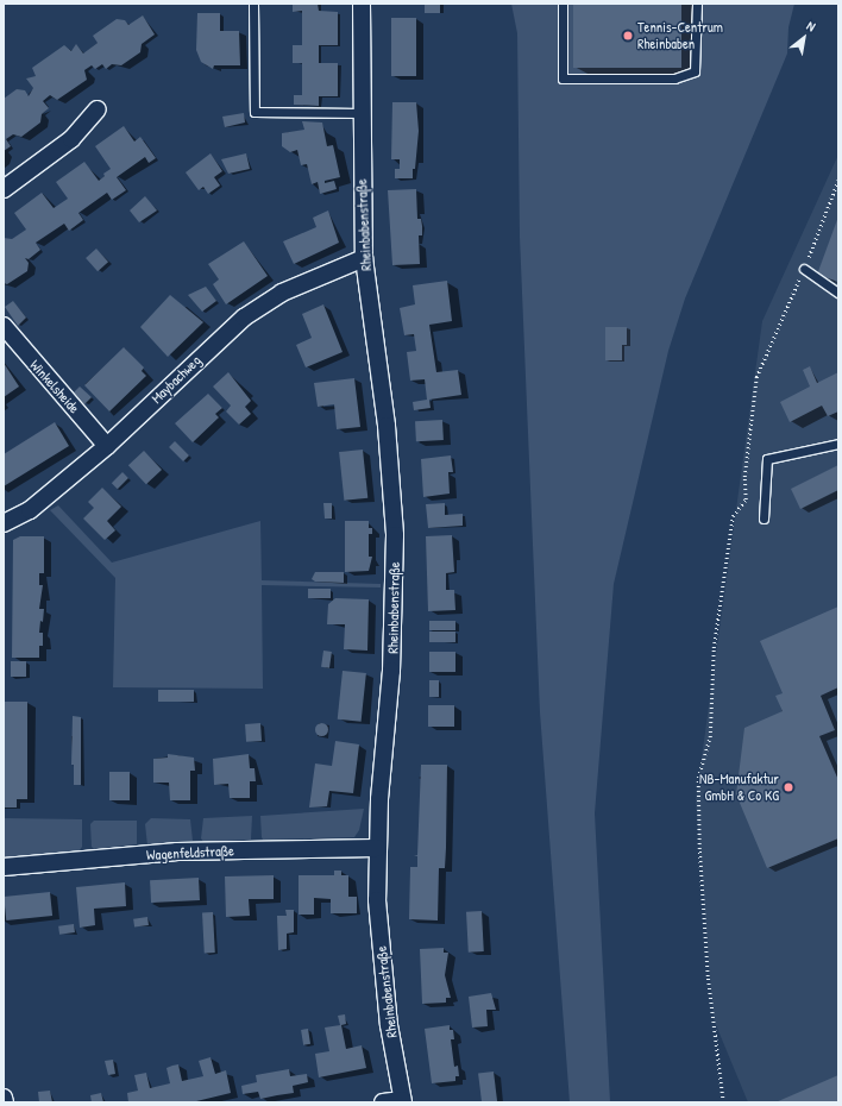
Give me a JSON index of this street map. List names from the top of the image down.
{
  "streets": {
    "street": [
      "Rheinbabenstraße",
      "Maybachweg",
      "Winkelsheide",
      "Wagenfeldstraße"
    ]
  },
  "crossings": [
    ["Rheinbabenstraße", "Maybachweg"],
    ["Rheinbabenstraße", "Wagenfeldstraße"],
    ["Maybachweg", "Winkelsheide"]
  ],
  "places": ["Tennis-Centrum Rheinbaben", "NB-Manufaktur GmbH & Co KG"],
  "north": "top right"
}
